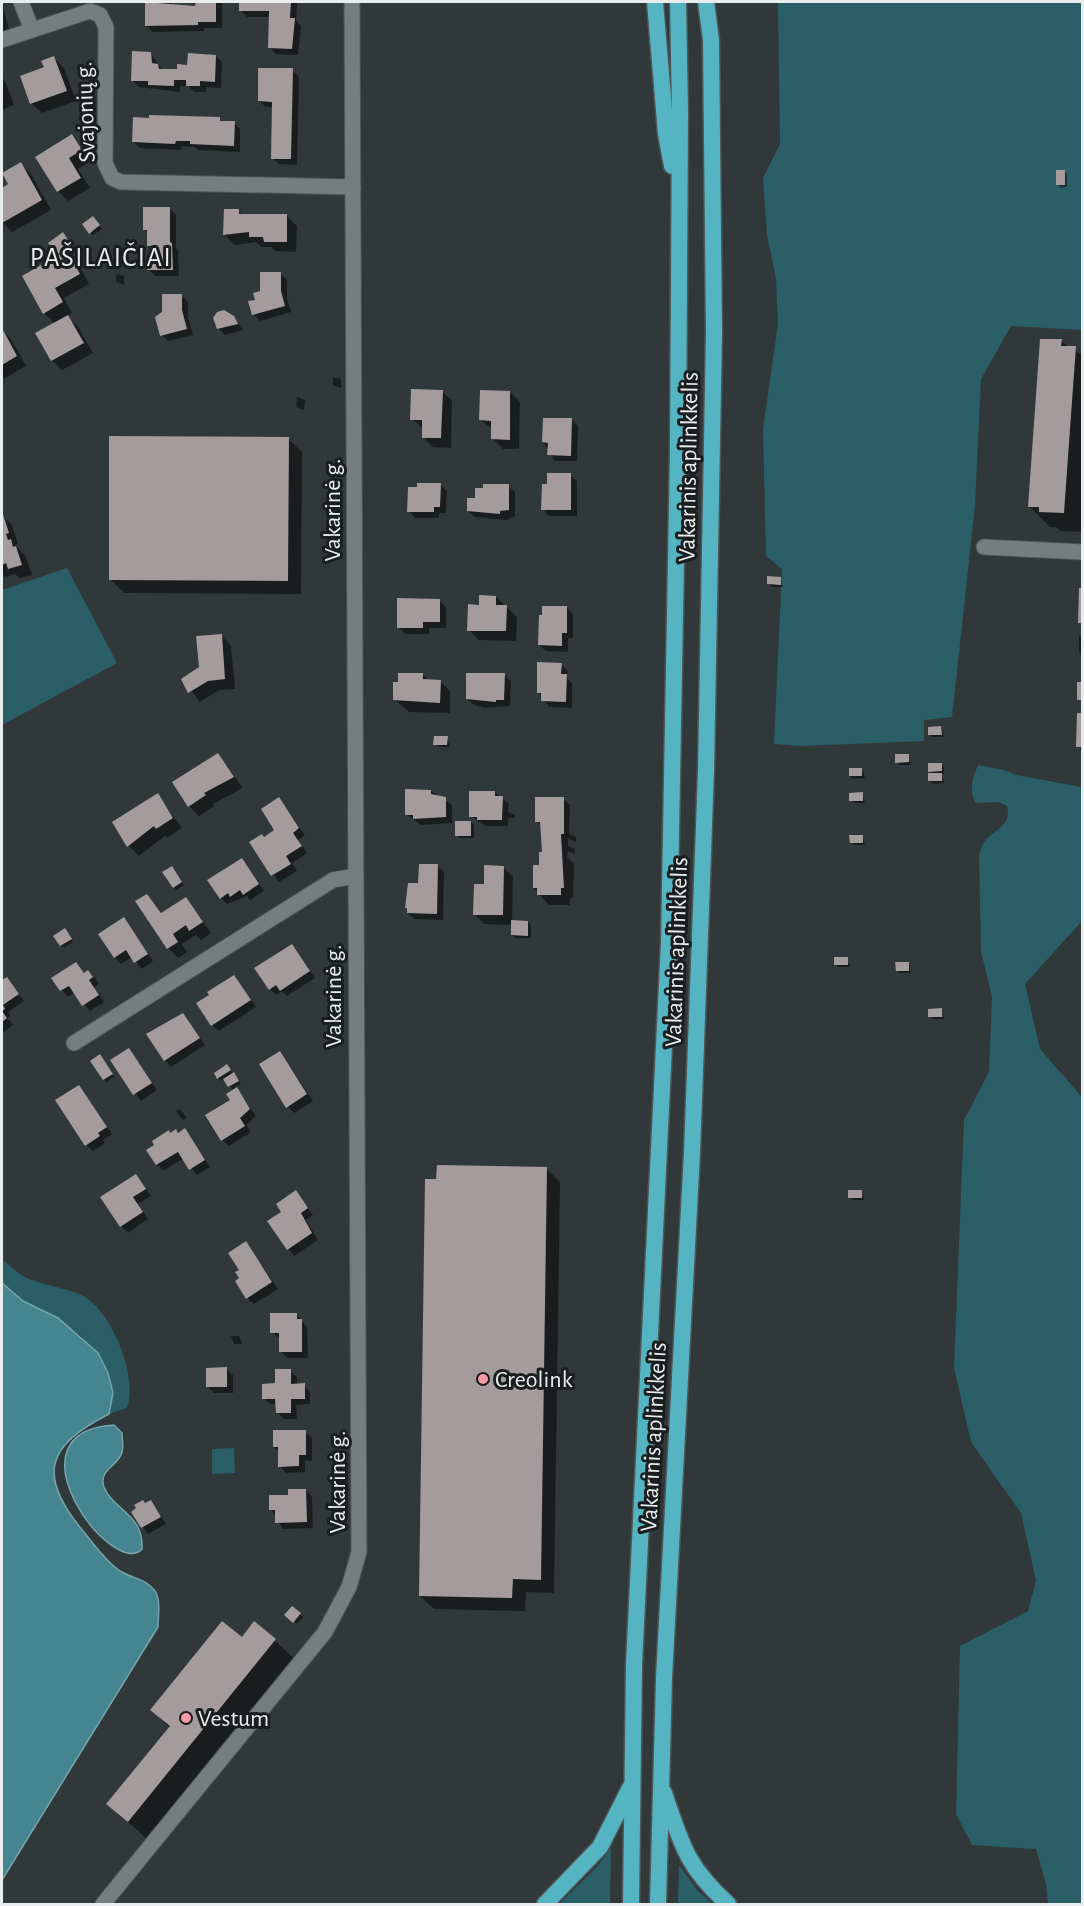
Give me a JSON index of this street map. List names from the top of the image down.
{
  "streets": {
    "highway": ["Vakarinis aplinkkelis"],
    "street": ["Svajonių g.", "Vakarinė g."]
  },
  "crossings": [
    ["Svajonių g.", "Vakarinė g."]
  ],
  "districts": ["PAŠILAIČIAI"],
  "places": ["Creolink", "Vestum"]
}
